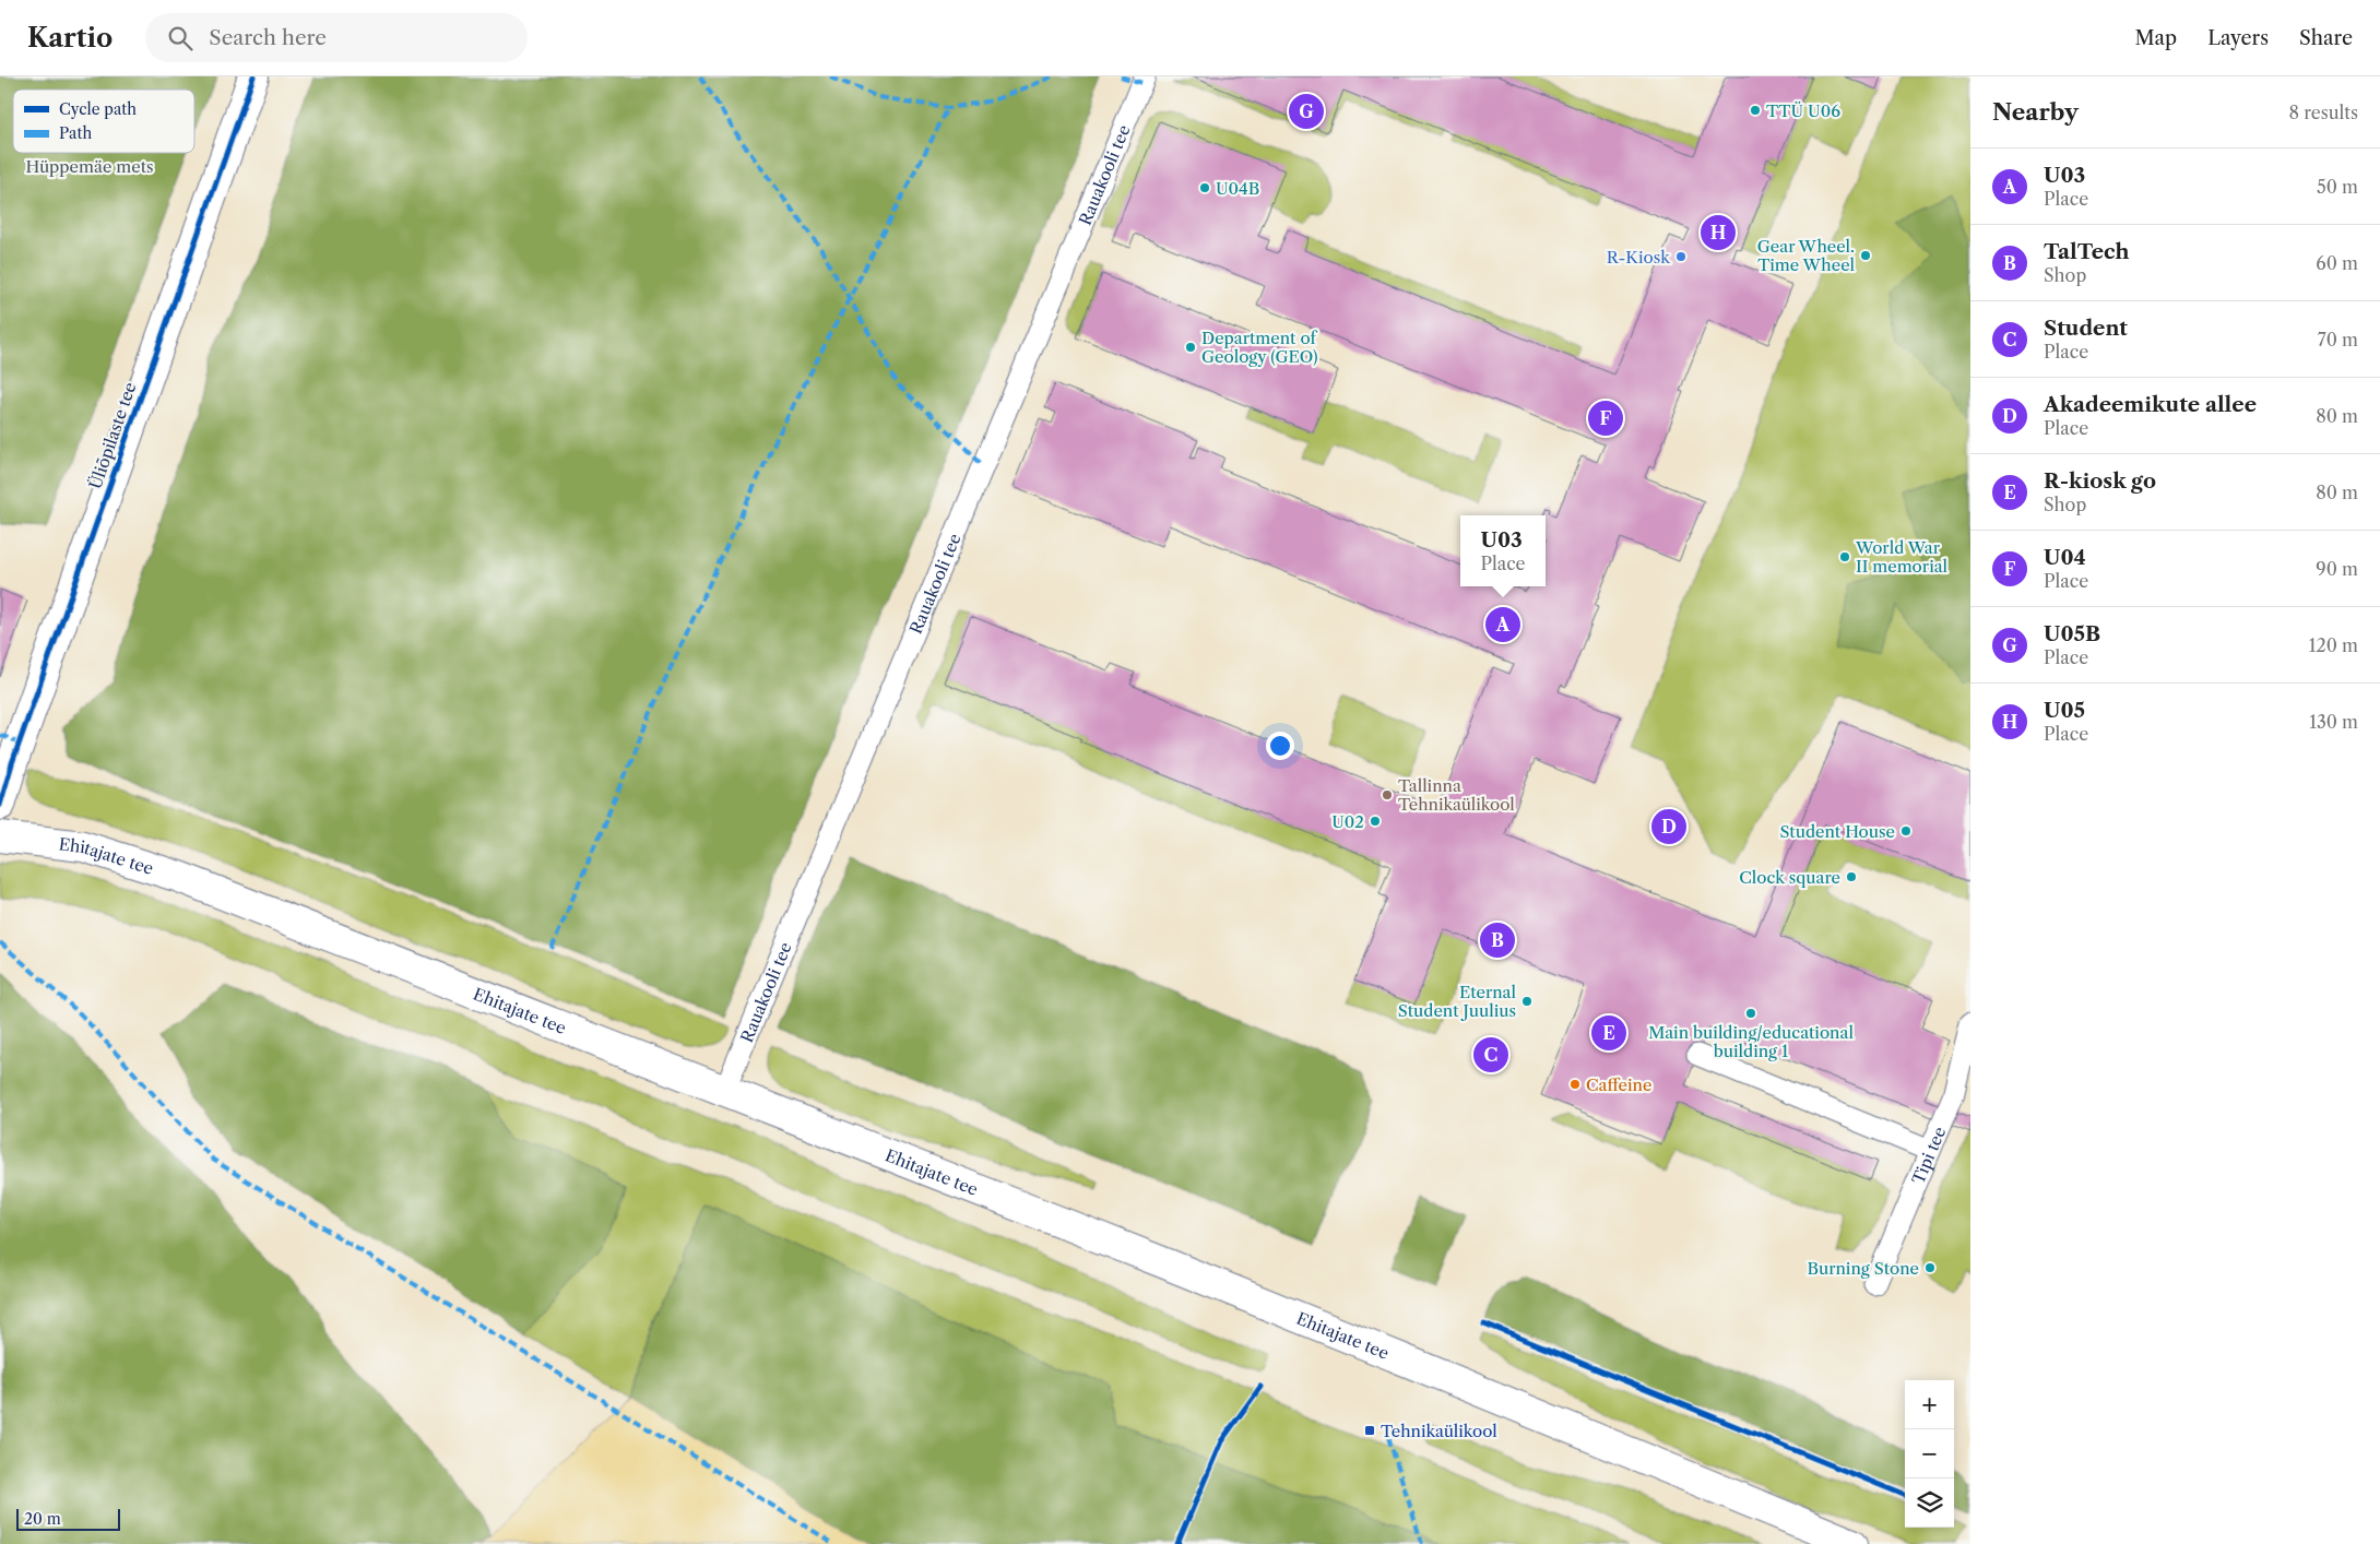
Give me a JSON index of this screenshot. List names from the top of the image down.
{
  "streets": {
    "main road": ["Üliõpilaste tee", "Ehitajate tee"],
    "lane": ["Rauakooli tee", "Tipi tee"]
  },
  "crossings": [
    ["Rauakooli tee", "Ehitajate tee"]
  ],
  "parks": ["Hüppemäe mets"],
  "places": {
    "other": [
      "TTÜ U06",
      "U04B",
      "Gear Wheel. Time Wheel",
      "R-Kiosk",
      "Department of Geology (GEO)",
      "World War II memorial",
      "Tallinna Tehnikaülikool",
      "U02",
      "Student House",
      "Clock square",
      "Eternal Student Juulius",
      "Main building/educational building 1",
      "Caffeine",
      "Burning Stone"
    ],
    "transit": ["Tehnikaülikool"]
  },
  "legend": ["Cycle path", "Path"],
  "scale_bar": "20 m",
  "page": {
    "header": "Kartio",
    "search": "Search here",
    "nav": ["Map", "Layers", "Share"],
    "heading": ["Nearby", "8 results"],
    "pins": [
      "G",
      "H",
      "F",
      "A",
      "D",
      "B",
      "E",
      "C"
    ],
    "list": [
      {
        "mark": "A",
        "name": "U03",
        "note": "Place",
        "value": "50 m"
      },
      {
        "mark": "B",
        "name": "TalTech",
        "note": "Shop",
        "value": "60 m"
      },
      {
        "mark": "C",
        "name": "Student",
        "note": "Place",
        "value": "70 m"
      },
      {
        "mark": "D",
        "name": "Akadeemikute allee",
        "note": "Place",
        "value": "80 m"
      },
      {
        "mark": "E",
        "name": "R-kiosk go",
        "note": "Shop",
        "value": "80 m"
      },
      {
        "mark": "F",
        "name": "U04",
        "note": "Place",
        "value": "90 m"
      },
      {
        "mark": "G",
        "name": "U05B",
        "note": "Place",
        "value": "120 m"
      },
      {
        "mark": "H",
        "name": "U05",
        "note": "Place",
        "value": "130 m"
      }
    ],
    "popup": ["U03", "Place"],
    "map_buttons": ["+", "−"],
    "scale": "20 m"
  }
}
